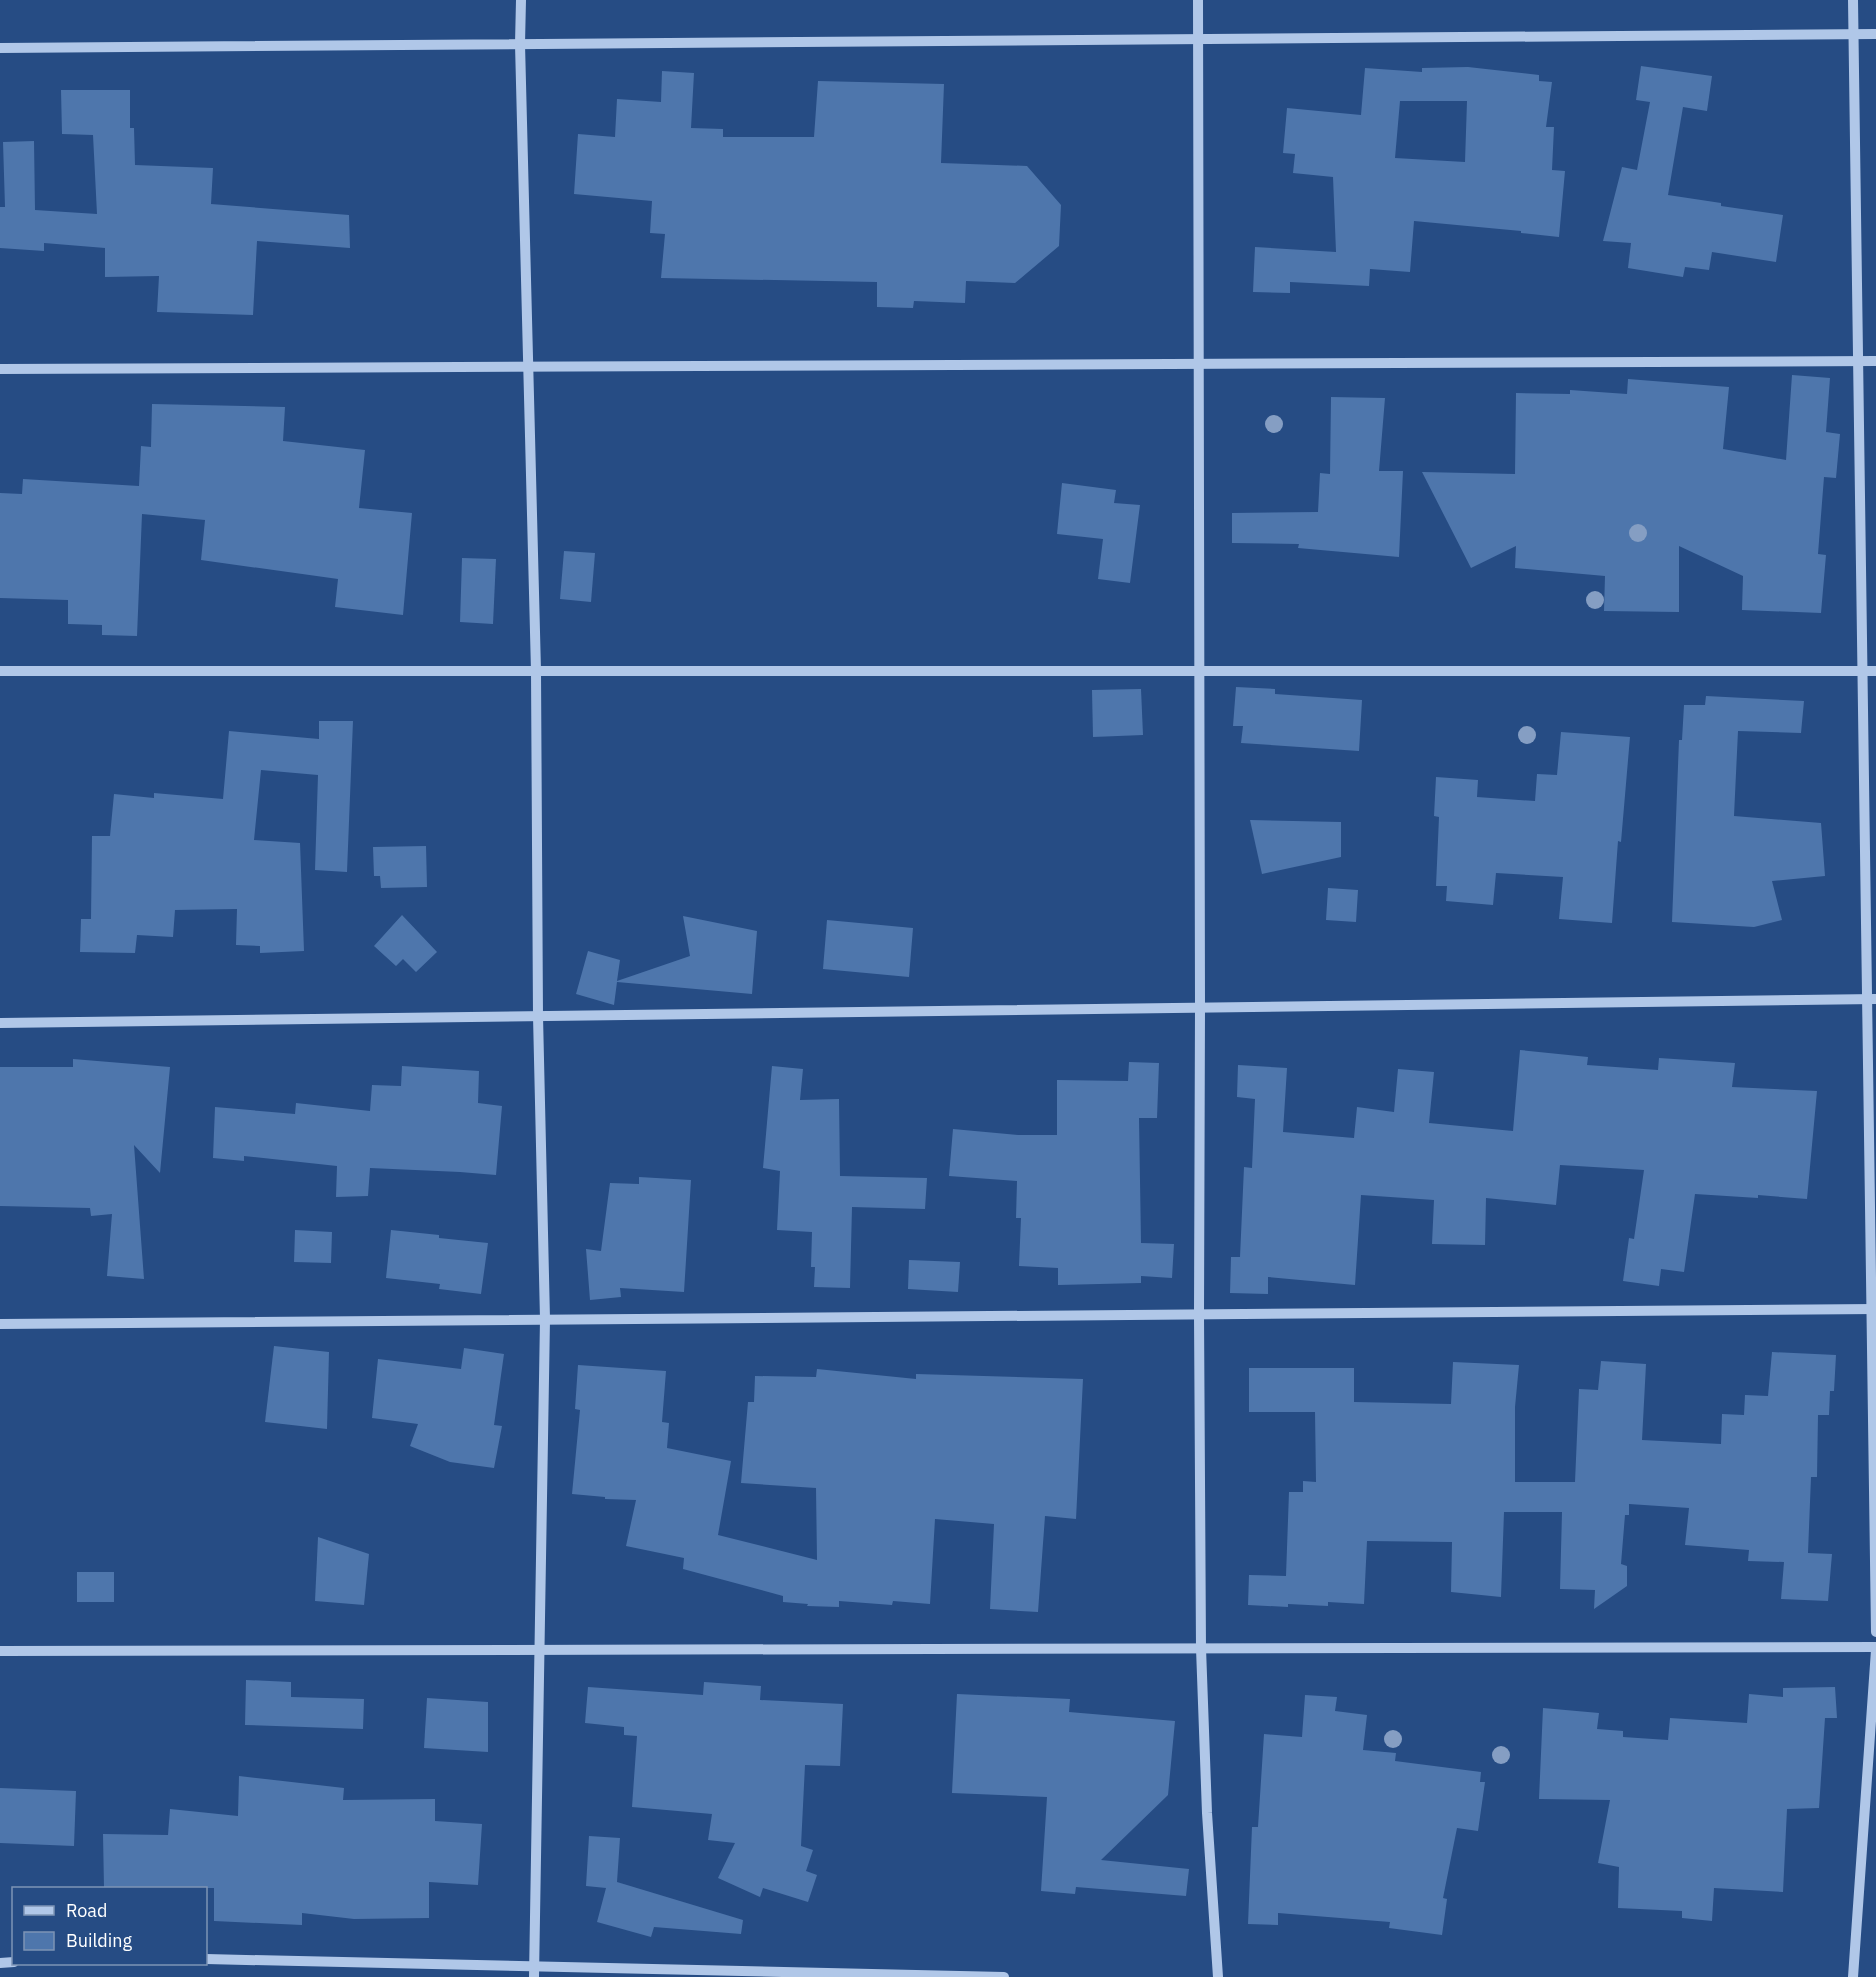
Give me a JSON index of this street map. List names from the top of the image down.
{
  "legend": ["Road", "Building"]
}
